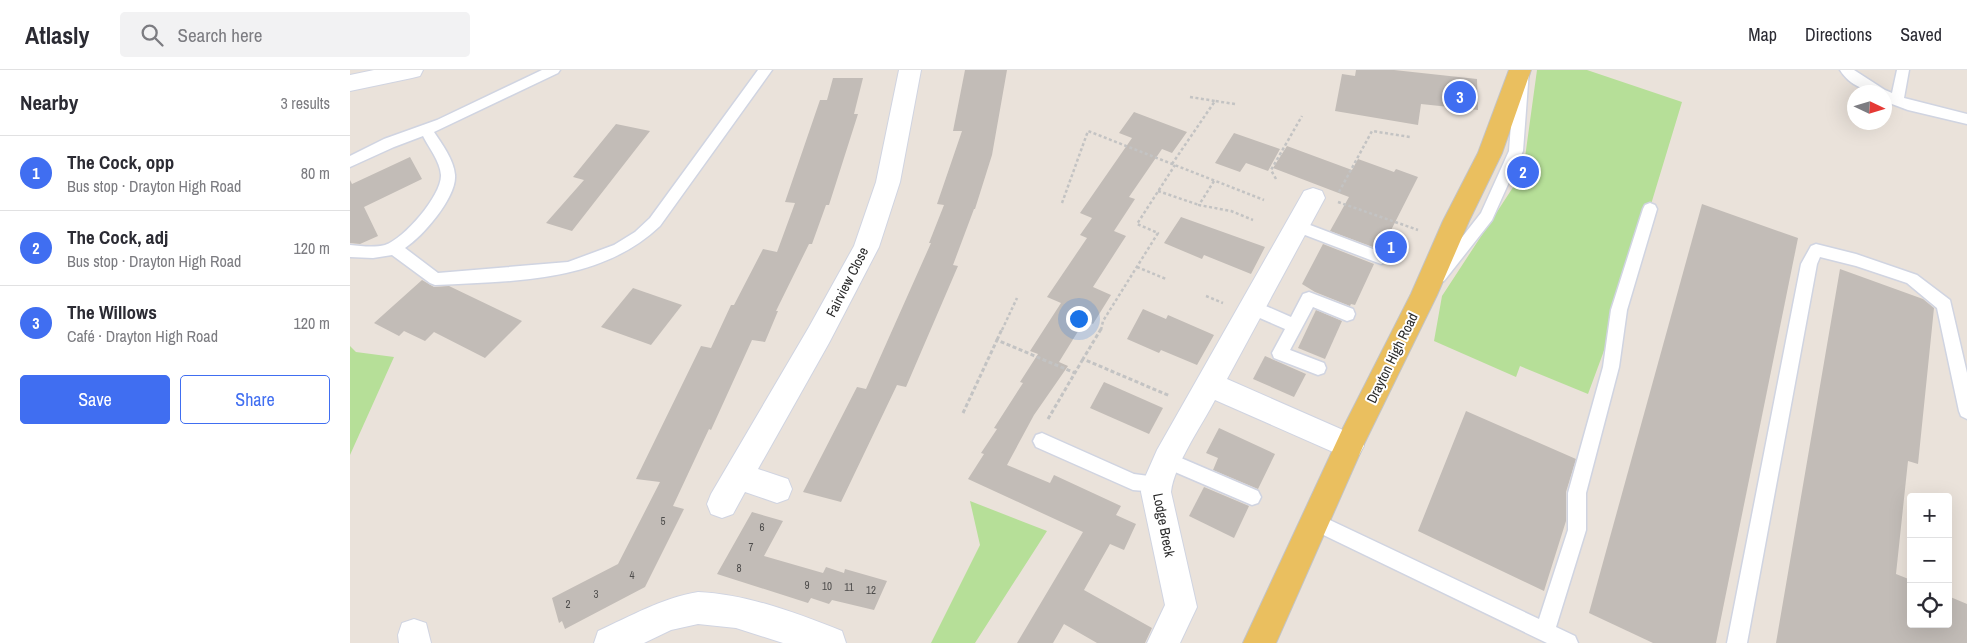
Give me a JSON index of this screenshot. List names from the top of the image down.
{
  "streets": {
    "main road": ["Drayton High Road"],
    "street": ["Fairview Close", "Lodge Breck"]
  },
  "house_numbers": [
    "5",
    "6",
    "7",
    "8",
    "4",
    "9",
    "10",
    "11",
    "12",
    "3",
    "2"
  ],
  "north": "right",
  "page": {
    "header": "Atlasly",
    "search": "Search here",
    "nav": ["Map", "Directions", "Saved"],
    "heading": ["Nearby", "3 results"],
    "pins": ["3", "2", "1"],
    "list": [
      {
        "mark": "1",
        "name": "The Cock, opp",
        "note": "Bus stop · Drayton High Road",
        "value": "80 m"
      },
      {
        "mark": "2",
        "name": "The Cock, adj",
        "note": "Bus stop · Drayton High Road",
        "value": "120 m"
      },
      {
        "mark": "3",
        "name": "The Willows",
        "note": "Café · Drayton High Road",
        "value": "120 m"
      }
    ],
    "buttons": ["Save", "Share"],
    "map_buttons": ["+", "−"]
  }
}
